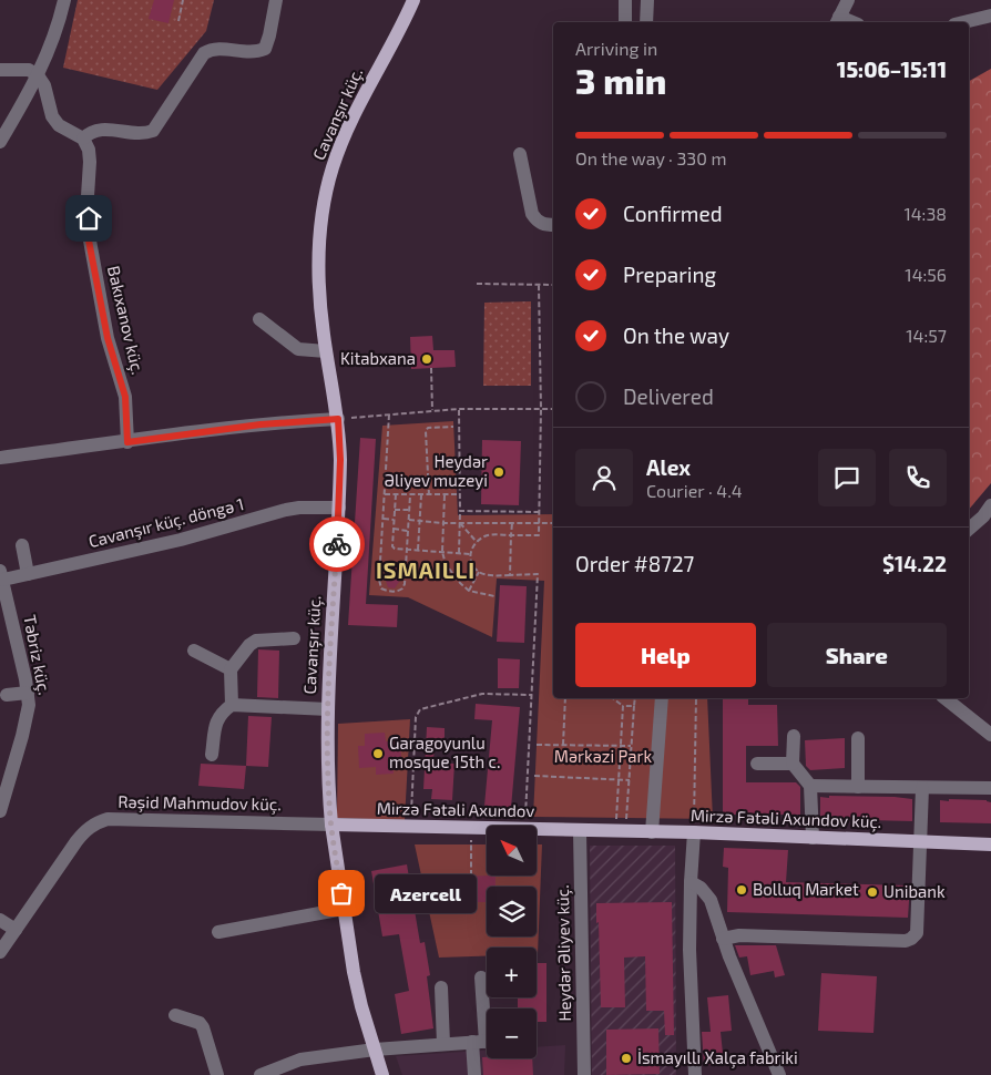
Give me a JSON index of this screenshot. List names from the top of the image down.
{
  "streets": {
    "main road": ["Cavanşır küç.", "Mirzə Fətəli Axundov", "Mirzə Fətəli Axundov küç."],
    "street": [
      "Bakıxanov küç.",
      "Cavanşır küç. döngə 1",
      "Təbriz küç.",
      "Rəşid Mahmudov küç.",
      "Heydər Əliyev küç."
    ]
  },
  "crossings": [
    ["Cavanşır küç.", "Cavanşır küç. döngə 1"],
    ["Cavanşır küç.", "Rəşid Mahmudov küç."],
    ["Cavanşır küç.", "Mirzə Fətəli Axundov"],
    ["Cavanşır küç. döngə 1", "Təbriz küç."],
    ["Rəşid Mahmudov küç.", "Mirzə Fətəli Axundov"],
    ["Mirzə Fətəli Axundov", "Mirzə Fətəli Axundov küç."],
    ["Mirzə Fətəli Axundov", "Heydər Əliyev küç."],
    ["Mirzə Fətəli Axundov küç.", "Heydər Əliyev küç."]
  ],
  "districts": ["ISMAILLI"],
  "parks": ["Mərkəzi Park"],
  "places": [
    "Kitabxana",
    "Heydər Əliyev muzeyi",
    "Garagoyunlu mosque 15th c.",
    "Bolluq Market",
    "Unibank",
    "Azercell",
    "İsmayıllı Xalça fabriki"
  ],
  "north": "top left",
  "page": {
    "heading": ["3 min", "Arriving in", "15:06–15:11"],
    "panel": [
      "Alex",
      "Courier · 4.4",
      "Order #8727",
      "$14.22"
    ],
    "bar": "On the way · 330 m",
    "list": [
      ["Confirmed", "14:38"],
      ["Preparing", "14:56"],
      ["On the way", "14:57"],
      "Delivered"
    ],
    "buttons": ["Help", "Share"],
    "map_buttons": ["+", "−"],
    "bubble": "Azercell"
  }
}
